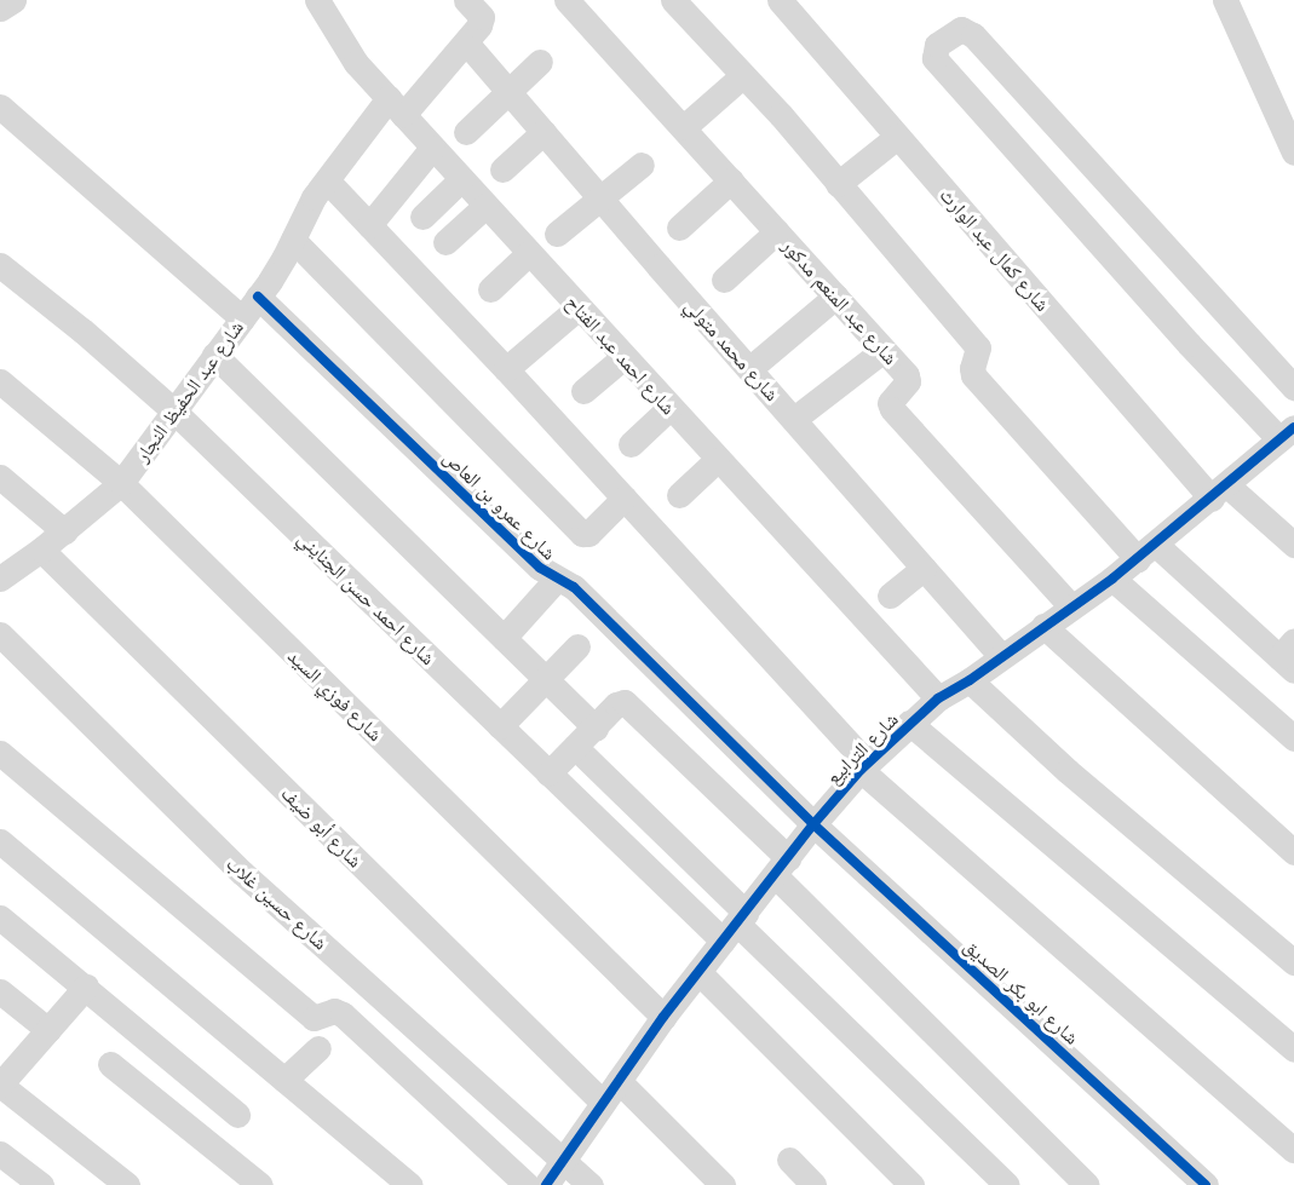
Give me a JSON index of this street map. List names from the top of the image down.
{
  "streets": {
    "street": [
      "شارع كمال عبد الوارث",
      "شارع عبد المنعم مدكور",
      "شارع محمد متولي",
      "شارع احمد عبد الفتاح",
      "شارع عبد الحفيظ النجار",
      "شارع عمرو بن العاص",
      "شارع احمد حسن الجنايني",
      "شارع فوزي السيد",
      "شارع الترابيع",
      "شارع أبو ضيف",
      "شارع حسين غلاب",
      "شارع ابو بكر الصديق"
    ]
  },
  "crossings": [
    ["شارع كمال عبد الوارث", "شارع الترابيع"],
    ["شارع عبد المنعم مدكور", "شارع الترابيع"],
    ["شارع محمد متولي", "شارع عبد الحفيظ النجار"],
    ["شارع محمد متولي", "شارع الترابيع"],
    ["شارع احمد عبد الفتاح", "شارع عبد الحفيظ النجار"],
    ["شارع احمد عبد الفتاح", "شارع الترابيع"],
    ["شارع عبد الحفيظ النجار", "شارع عمرو بن العاص"],
    ["شارع عبد الحفيظ النجار", "شارع احمد حسن الجنايني"],
    ["شارع عبد الحفيظ النجار", "شارع فوزي السيد"],
    ["شارع عبد الحفيظ النجار", "شارع أبو ضيف"],
    ["شارع عمرو بن العاص", "شارع الترابيع"],
    ["شارع عمرو بن العاص", "شارع ابو بكر الصديق"],
    ["شارع احمد حسن الجنايني", "شارع الترابيع"],
    ["شارع فوزي السيد", "شارع الترابيع"],
    ["شارع الترابيع", "شارع أبو ضيف"],
    ["شارع الترابيع", "شارع حسين غلاب"],
    ["شارع الترابيع", "شارع ابو بكر الصديق"]
  ]
}
